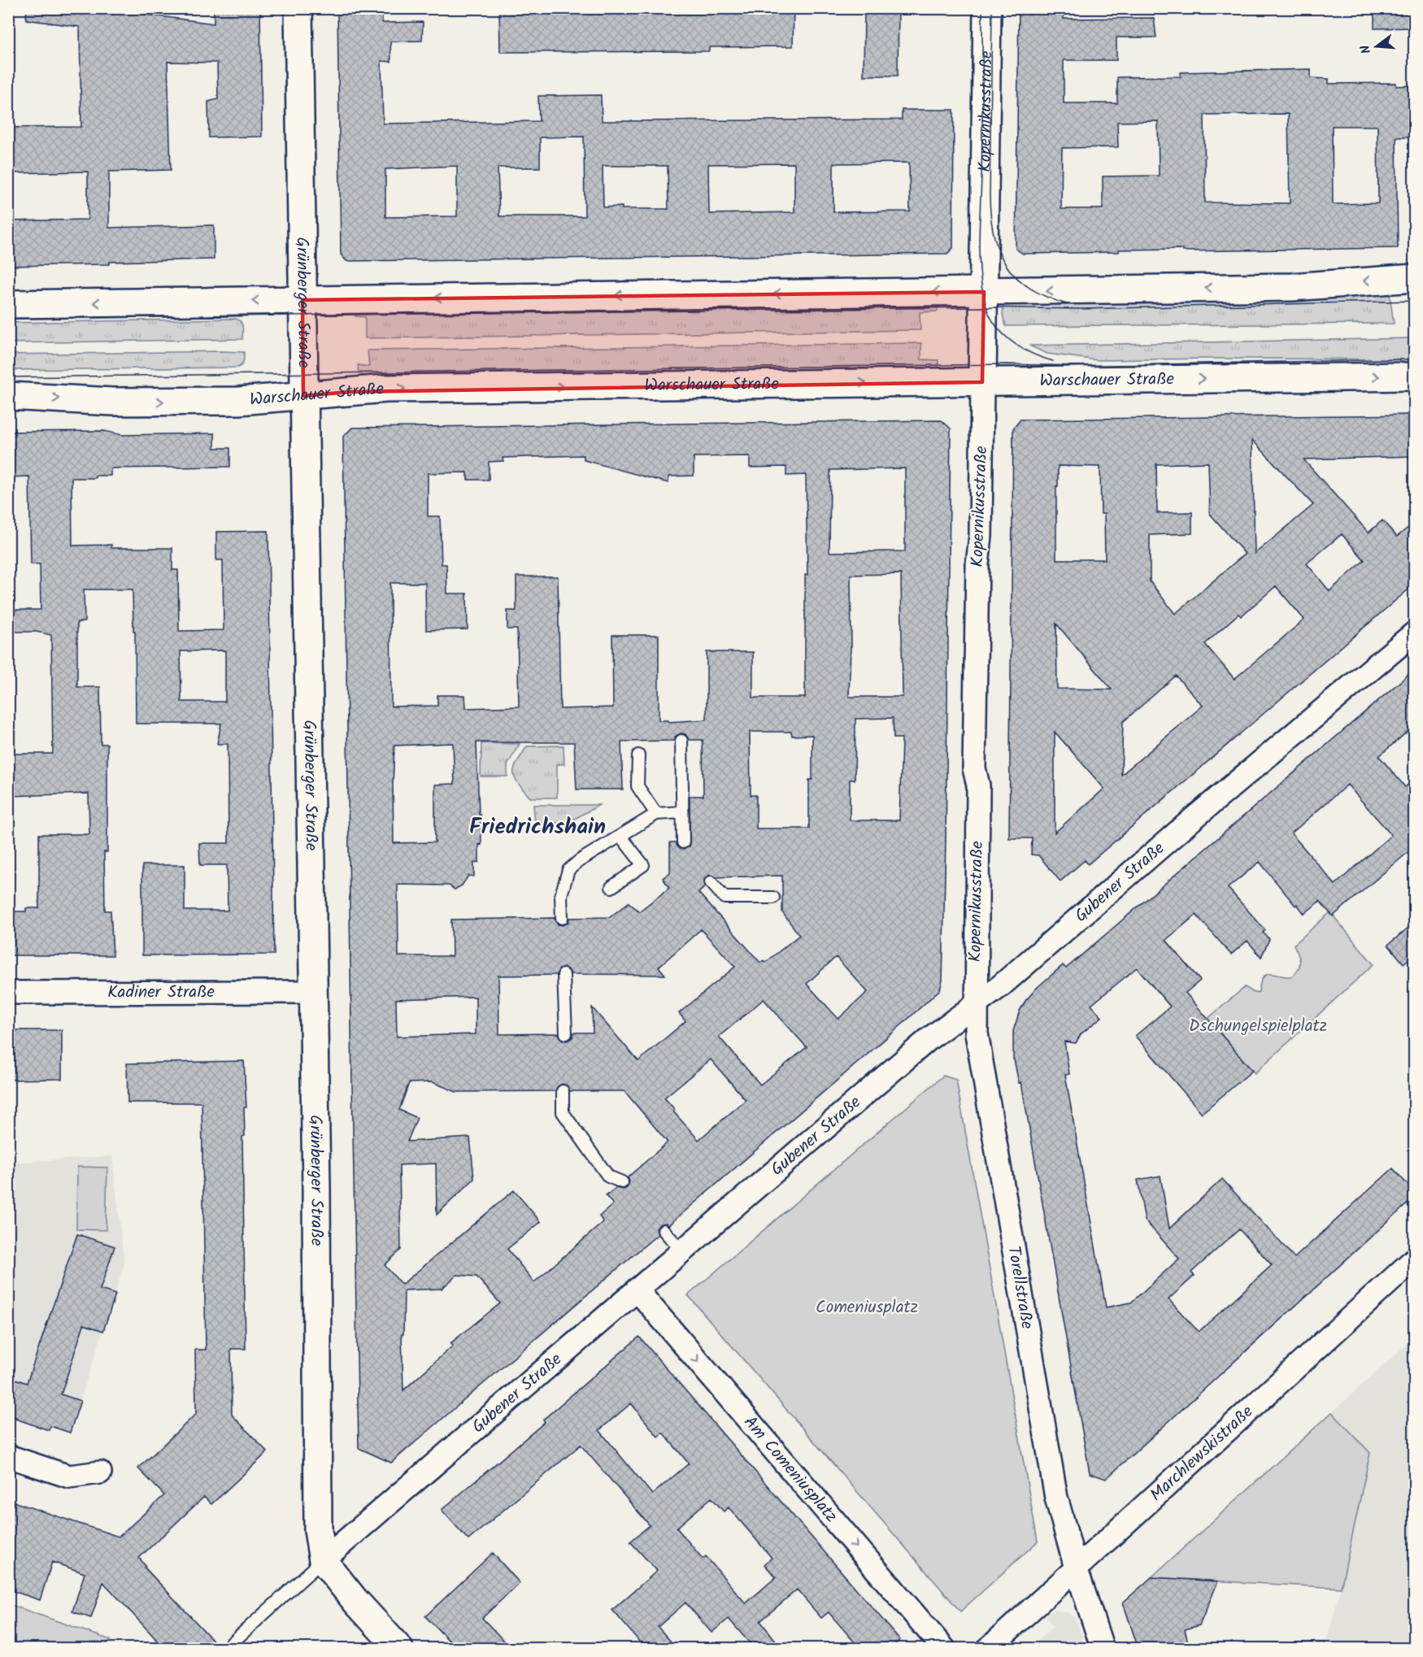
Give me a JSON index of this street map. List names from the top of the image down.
{
  "streets": {
    "main road": ["Kopernikusstraße", "Grünberger Straße", "Warschauer Straße"],
    "street": [
      "Gubener Straße",
      "Kadiner Straße",
      "Torellstraße",
      "Marchlewskistraße",
      "Am Comeniusplatz"
    ]
  },
  "crossings": [
    ["Kopernikusstraße", "Warschauer Straße"],
    ["Kopernikusstraße", "Gubener Straße"],
    ["Kopernikusstraße", "Torellstraße"],
    ["Grünberger Straße", "Warschauer Straße"],
    ["Grünberger Straße", "Gubener Straße"],
    ["Grünberger Straße", "Kadiner Straße"],
    ["Gubener Straße", "Torellstraße"],
    ["Gubener Straße", "Am Comeniusplatz"],
    ["Torellstraße", "Marchlewskistraße"]
  ],
  "one_way": ["Am Comeniusplatz"],
  "districts": ["Friedrichshain"],
  "parks": ["Dschungelspielplatz", "Comeniusplatz"],
  "north": "left"
}
